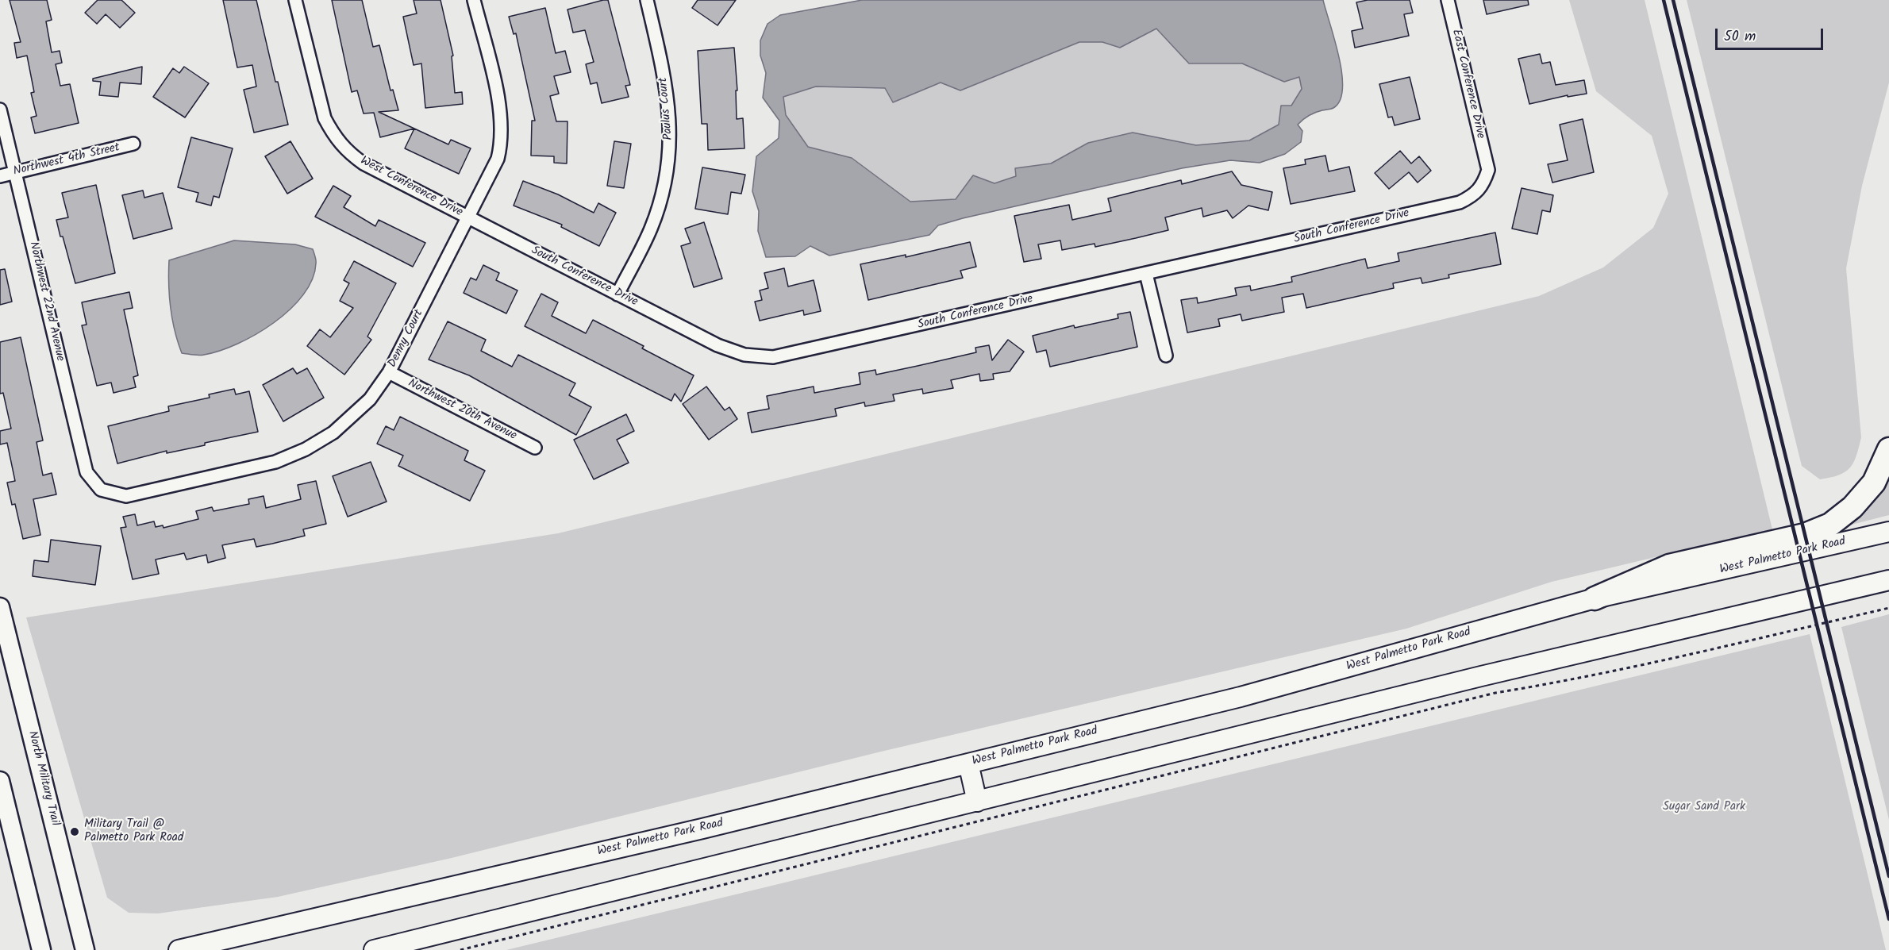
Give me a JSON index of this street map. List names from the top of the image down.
{
  "streets": {
    "main road": ["West Palmetto Park Road", "North Military Trail"],
    "street": [
      "East Conference Drive",
      "Paulus Court",
      "Northwest 4th Street",
      "West Conference Drive",
      "South Conference Drive",
      "Northwest 22nd Avenue",
      "Denny Court",
      "Northwest 20th Avenue"
    ]
  },
  "crossings": [
    ["East Conference Drive", "South Conference Drive"],
    ["Paulus Court", "South Conference Drive"],
    ["Northwest 4th Street", "Northwest 22nd Avenue"],
    ["West Conference Drive", "South Conference Drive"],
    ["West Conference Drive", "Denny Court"],
    ["South Conference Drive", "Denny Court"],
    ["Northwest 22nd Avenue", "Denny Court"],
    ["Denny Court", "Northwest 20th Avenue"]
  ],
  "parks": ["Sugar Sand Park"],
  "places": ["Military Trail @ Palmetto Park Road"],
  "scale_bar": "50 m"
}
